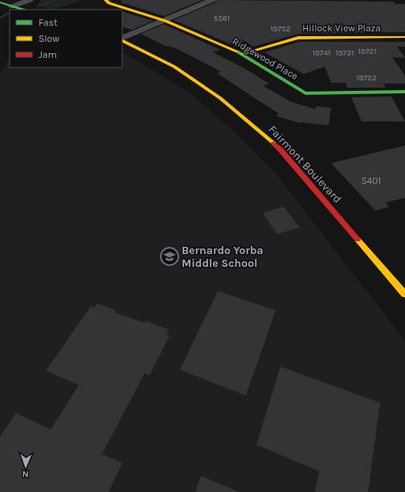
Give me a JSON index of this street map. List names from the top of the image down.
{
  "streets": {
    "street": ["Hillock View Plaza", "Ridgewood Place", "Fairmont Boulevard"]
  },
  "crossings": [
    ["Hillock View Plaza", "Ridgewood Place"]
  ],
  "places": {
    "school or university": ["Bernardo Yorba Middle School"]
  },
  "house_numbers": [
    "5561",
    "19752",
    "19721",
    "19741",
    "19731",
    "19722",
    "5401"
  ],
  "legend": ["Fast", "Slow", "Jam"],
  "north": "bottom"
}
